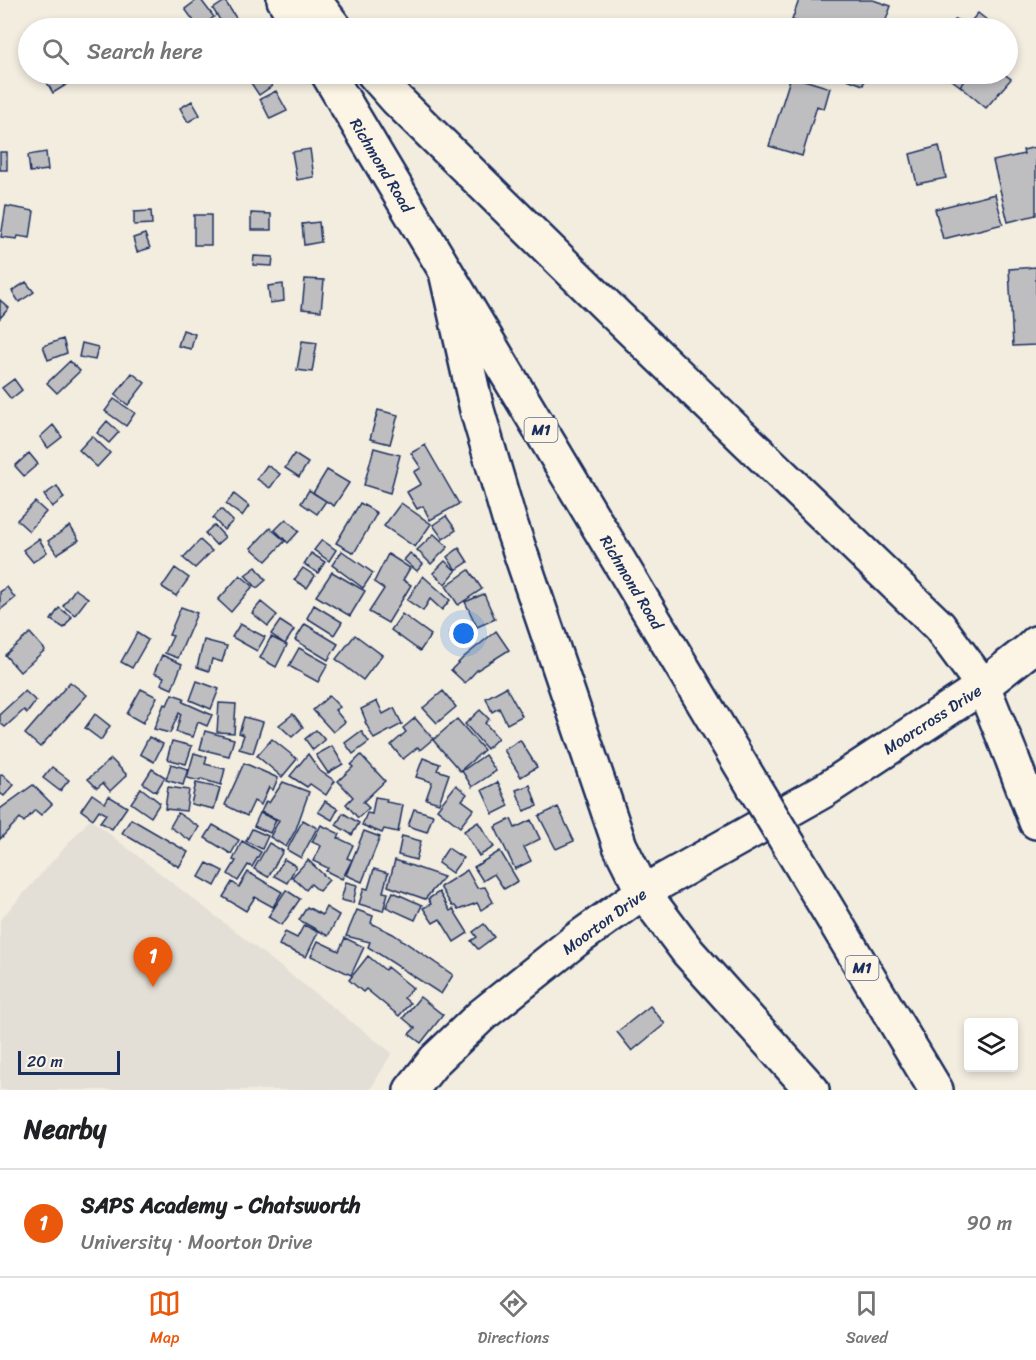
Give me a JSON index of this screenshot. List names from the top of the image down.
{
  "streets": {
    "main road": [
      "Richmond Road",
      "M1",
      "Moorcross Drive",
      "Moorton Drive"
    ]
  },
  "crossings": [
    ["Moorcross Drive", "Moorton Drive"]
  ],
  "scale_bar": "20 m",
  "page": {
    "search": "Search here",
    "pins": "1",
    "scale": "20 m",
    "heading": "Nearby",
    "list": [
      {
        "mark": "1",
        "name": "SAPS Academy - Chatsworth",
        "note": "University · Moorton Drive",
        "value": "90 m"
      }
    ],
    "nav": ["Map", "Directions", "Saved"]
  }
}
